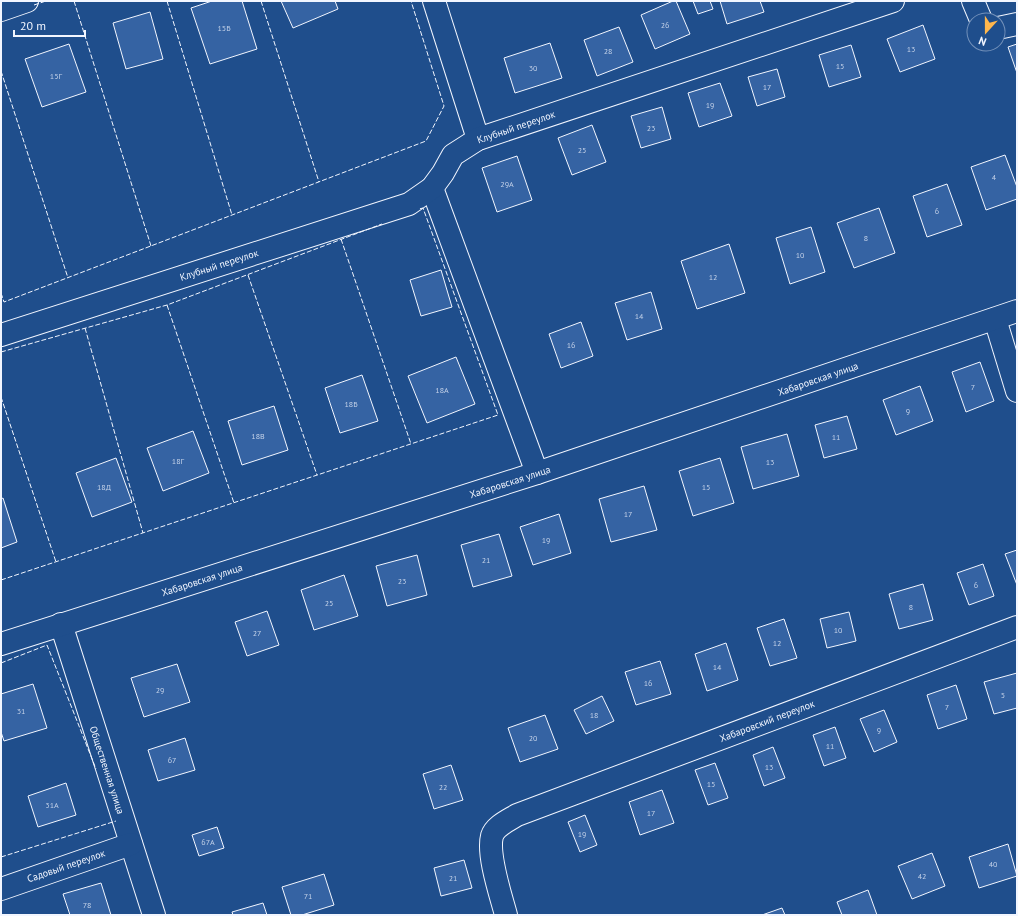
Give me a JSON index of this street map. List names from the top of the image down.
{
  "streets": {
    "street": [
      "Клубный переулок",
      "Хабаровская улица",
      "Хабаровский переулок",
      "Общественная улица",
      "Садовый переулок"
    ]
  },
  "crossings": [
    ["Хабаровская улица", "Общественная улица"],
    ["Общественная улица", "Садовый переулок"]
  ],
  "house_numbers": [
    "26",
    "15Б",
    "13",
    "28",
    "15",
    "30",
    "15Г",
    "17",
    "19",
    "23",
    "25",
    "4",
    "29А",
    "6",
    "8",
    "10",
    "12",
    "14",
    "16",
    "7",
    "18А",
    "18Б",
    "9",
    "18В",
    "11",
    "18Г",
    "13",
    "18Д",
    "15",
    "17",
    "19",
    "21",
    "23",
    "6",
    "25",
    "8",
    "10",
    "27",
    "12",
    "14",
    "16",
    "29",
    "5",
    "7",
    "31",
    "18",
    "9",
    "20",
    "11",
    "67",
    "13",
    "15",
    "22",
    "31А",
    "17",
    "19",
    "67А",
    "40",
    "42",
    "21",
    "71",
    "78"
  ],
  "scale_bar": "20 m",
  "north": "bottom"
}
